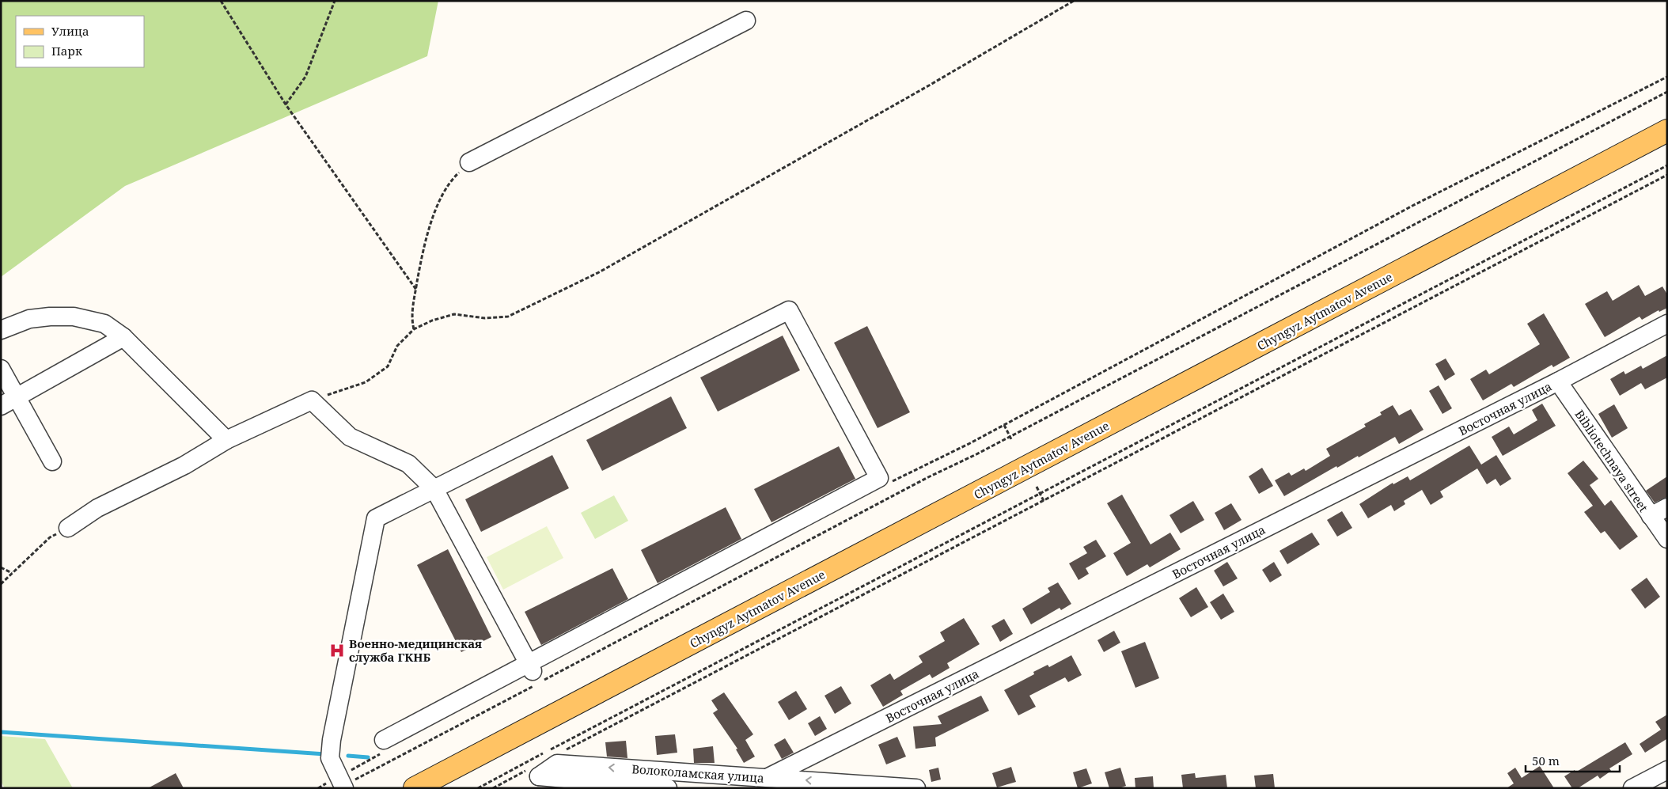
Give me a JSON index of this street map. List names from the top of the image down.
{
  "streets": {
    "main road": ["Chyngyz Aytmatov Avenue"],
    "street": ["Восточная улица", "Bibliotechnaya street", "Волоколамская улица"]
  },
  "crossings": [
    ["Восточная улица", "Bibliotechnaya street"],
    ["Восточная улица", "Волоколамская улица"]
  ],
  "places": {
    "hospital": ["Военно-медицинская служба ГКНБ"]
  },
  "legend": ["Улица", "Парк"],
  "scale_bar": "50 m"
}
